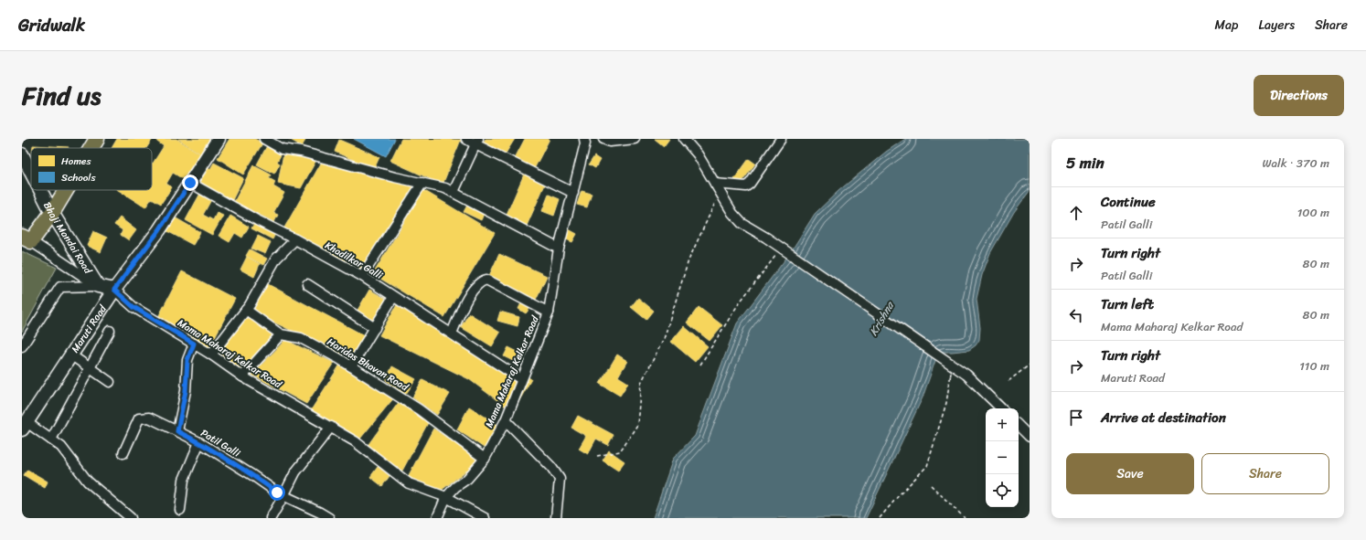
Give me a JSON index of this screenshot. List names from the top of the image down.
{
  "streets": {
    "street": [
      "Bhaji Mandai Road",
      "Khadilkar Galli",
      "Maruti Road",
      "Mama Maharaj Kelkar Road",
      "Haridas Bhavan Road",
      "Patil Galli"
    ]
  },
  "crossings": [
    ["Khadilkar Galli", "Maruti Road"],
    ["Khadilkar Galli", "Mama Maharaj Kelkar Road"],
    ["Maruti Road", "Mama Maharaj Kelkar Road"],
    ["Mama Maharaj Kelkar Road", "Haridas Bhavan Road"]
  ],
  "water": ["Krishna"],
  "legend": ["Homes", "Schools"],
  "page": {
    "header": "Gridwalk",
    "nav": ["Map", "Layers", "Share"],
    "title": "Find us",
    "buttons": [
      "Directions",
      ["Save", "Share"]
    ],
    "heading": ["5 min", "Walk · 370 m"],
    "list": [
      ["Continue", "Patil Galli", "100 m"],
      ["Turn right", "Patil Galli", "80 m"],
      ["Turn left", "Mama Maharaj Kelkar Road", "80 m"],
      ["Turn right", "Maruti Road", "110 m"],
      "Arrive at destination"
    ],
    "map_buttons": ["+", "−"]
  }
}
